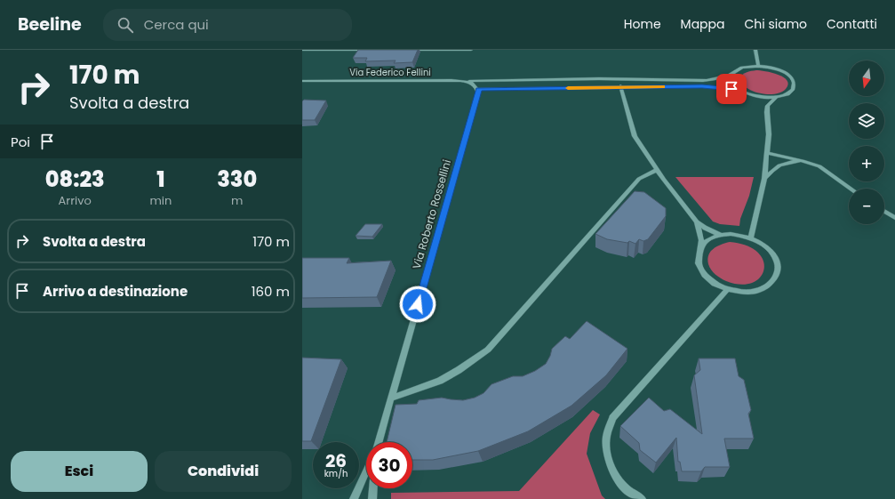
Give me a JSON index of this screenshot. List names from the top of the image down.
{
  "streets": {
    "street": ["Via Federico Fellini", "Via Roberto Rossellini"]
  },
  "crossings": [
    ["Via Federico Fellini", "Via Roberto Rossellini"]
  ],
  "north": "bottom",
  "page": {
    "header": "Beeline",
    "search": "Cerca qui",
    "nav": [
      "Home",
      "Mappa",
      "Chi siamo",
      "Contatti"
    ],
    "turn": ["170 m", "Svolta a destra"],
    "map_buttons": ["+", "−"],
    "then": "Poi",
    "eta": [
      "08:23",
      "Arrivo",
      "1",
      "min",
      "330",
      "m"
    ],
    "list": [
      {
        "name": "Svolta a destra",
        "value": "170 m"
      },
      {
        "name": "Arrivo a destinazione",
        "value": "160 m"
      }
    ],
    "speed": "26 km/h",
    "limit": "30",
    "buttons": ["Esci", "Condividi"]
  }
}
